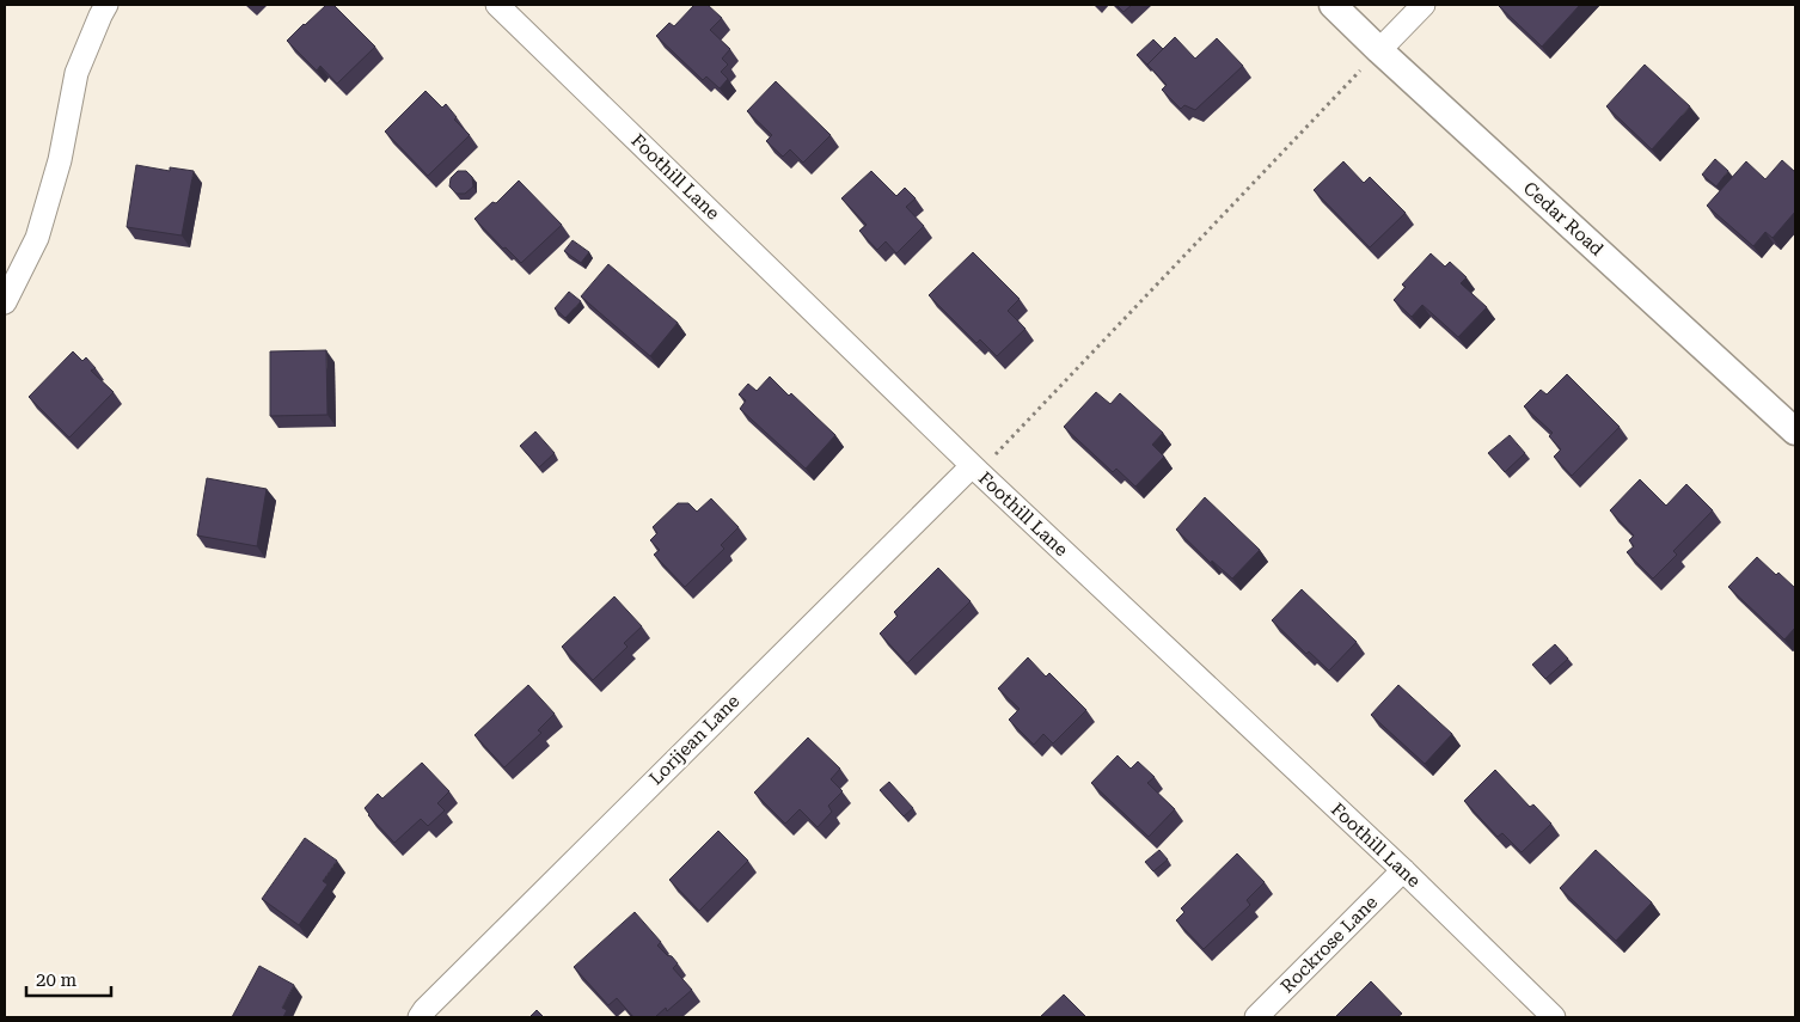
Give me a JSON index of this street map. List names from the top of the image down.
{
  "streets": {
    "street": [
      "Foothill Lane",
      "Cedar Road",
      "Lorijean Lane",
      "Rockrose Lane"
    ]
  },
  "crossings": [
    ["Foothill Lane", "Lorijean Lane"],
    ["Foothill Lane", "Rockrose Lane"]
  ],
  "scale_bar": "20 m"
}
